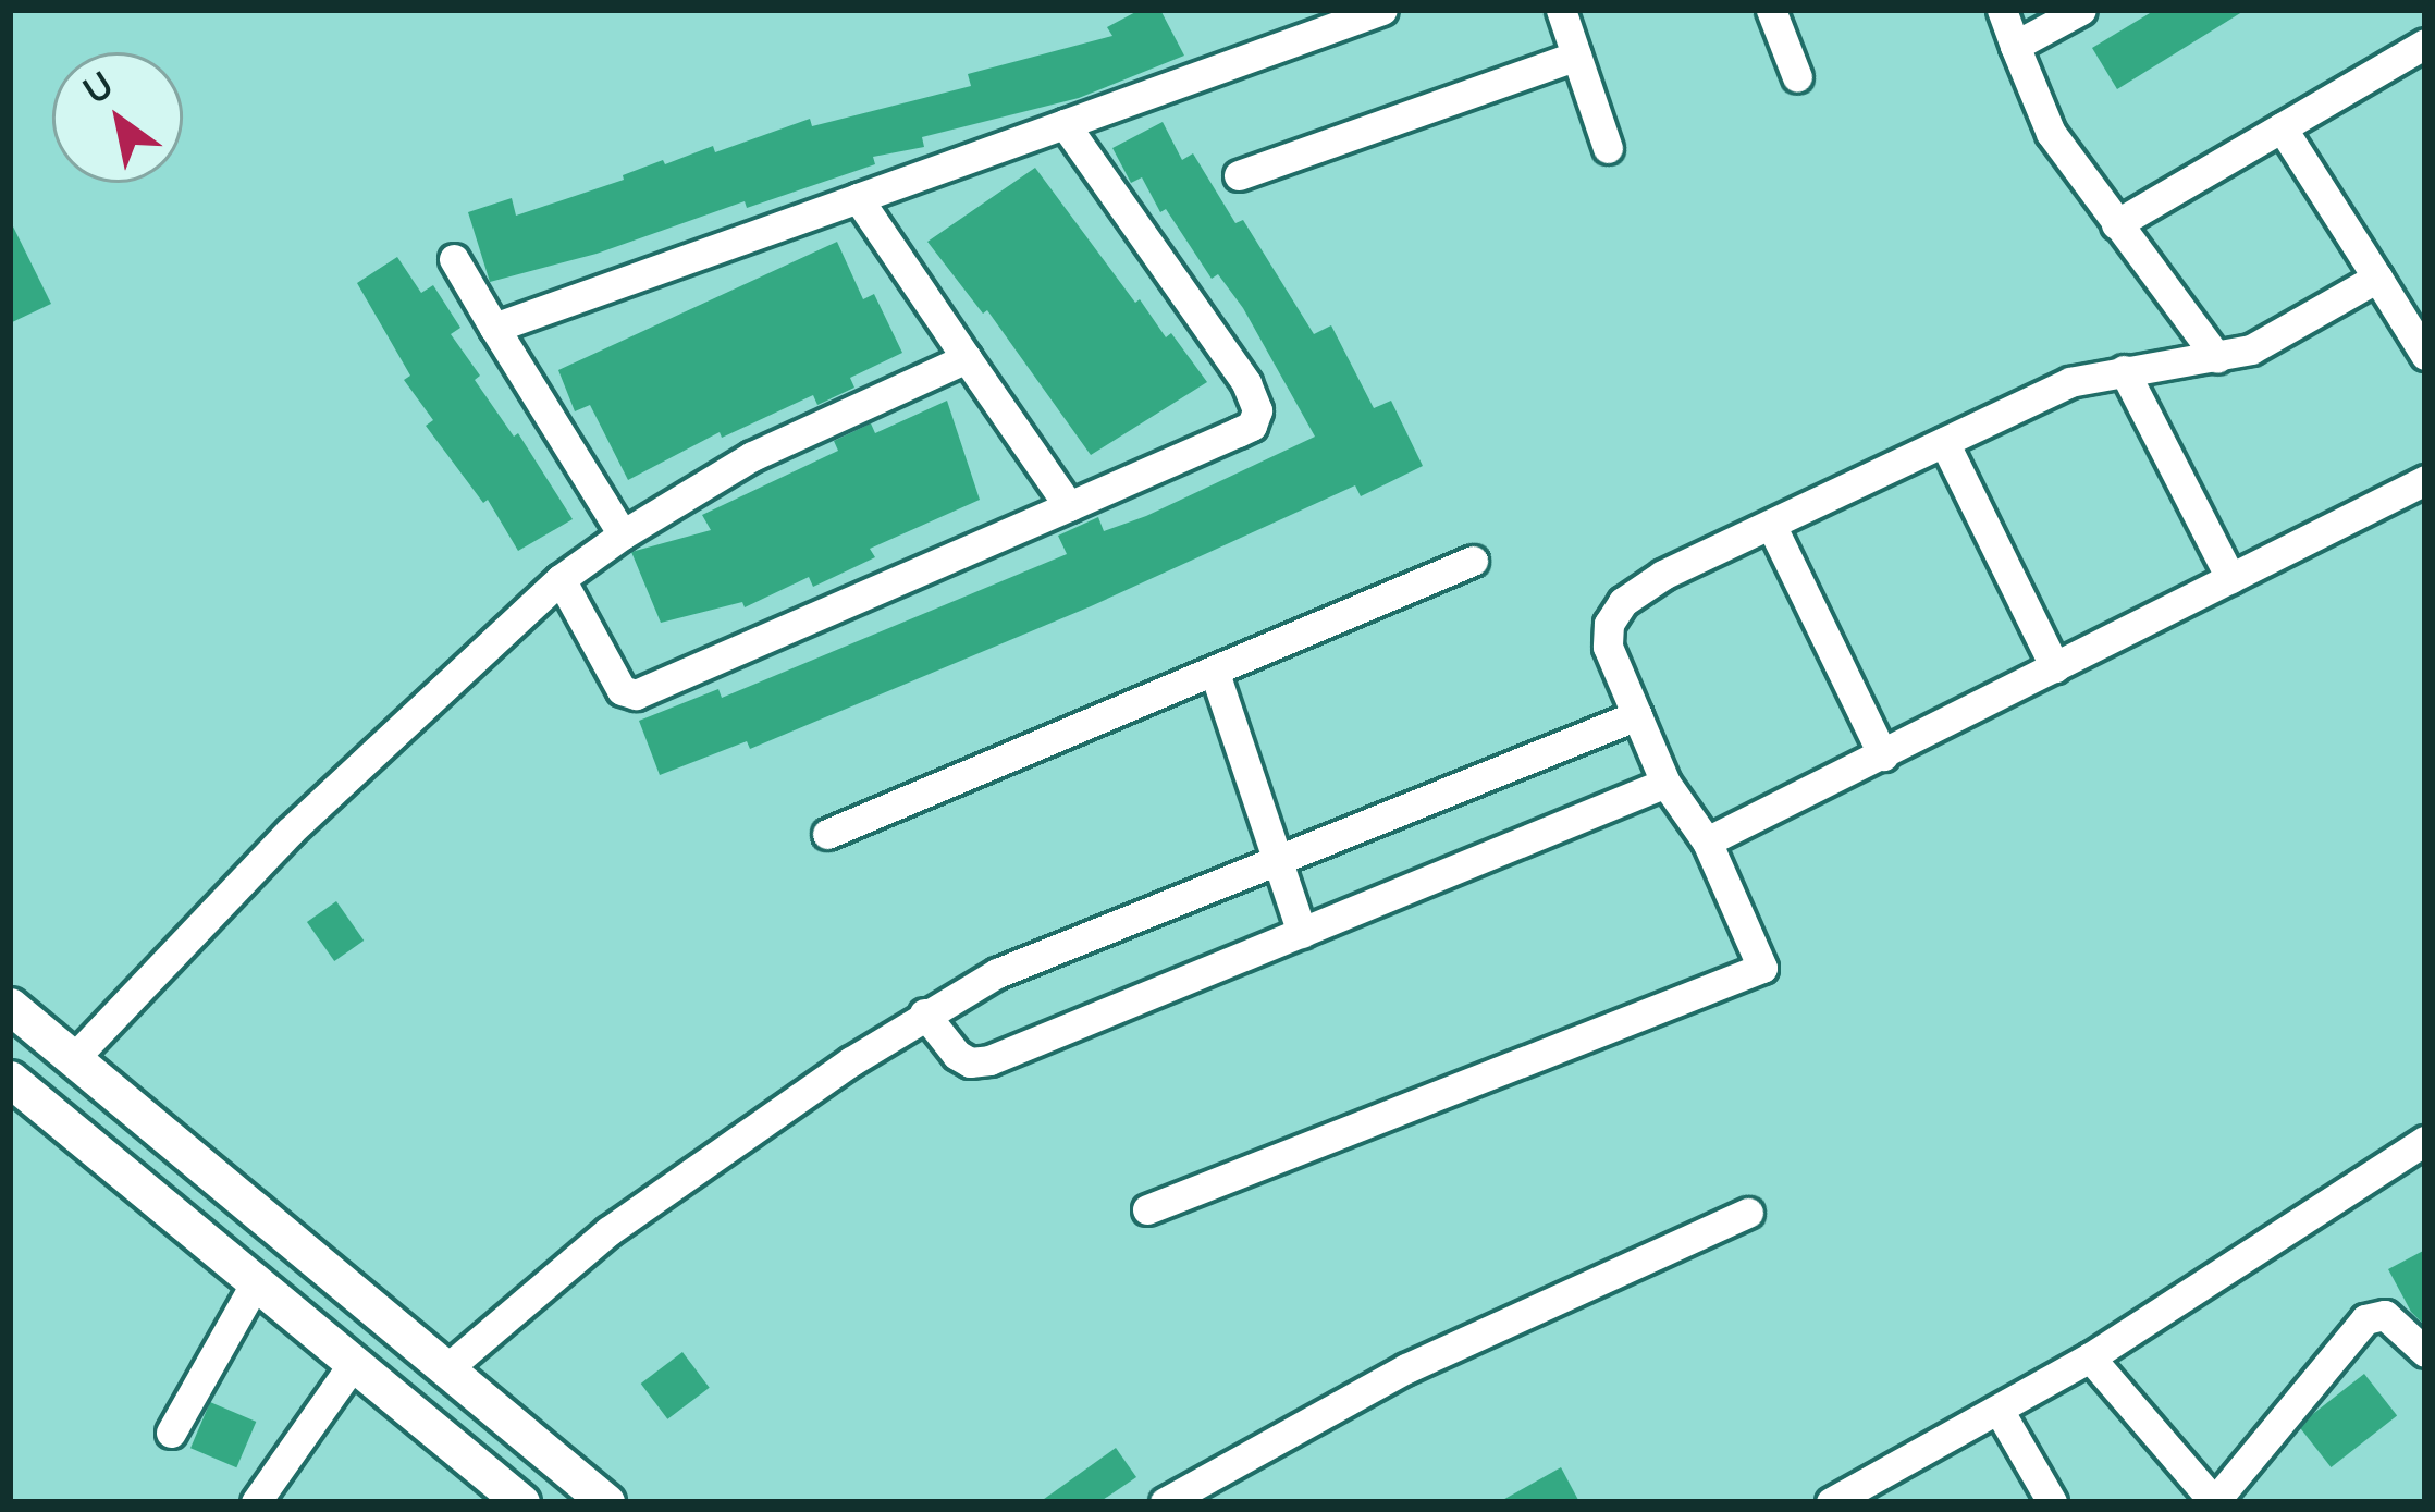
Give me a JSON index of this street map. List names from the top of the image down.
{
  "north": "top left"
}
